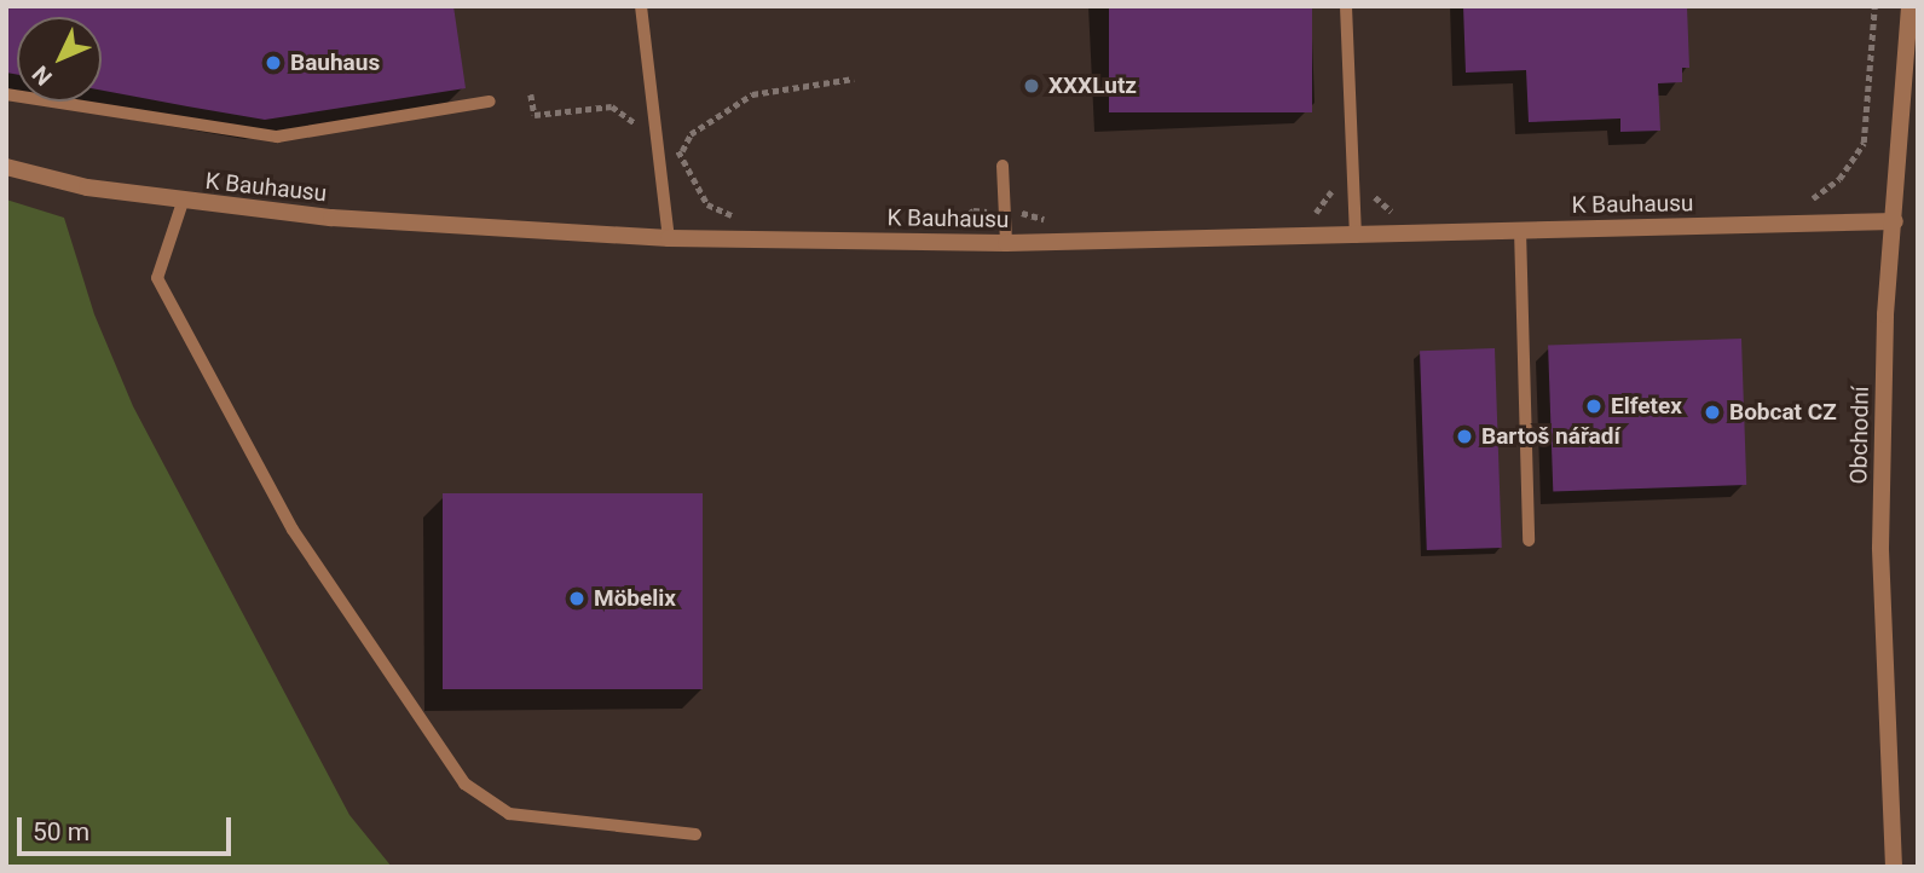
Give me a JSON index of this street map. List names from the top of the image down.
{
  "streets": {
    "street": ["K Bauhausu", "Obchodní"]
  },
  "crossings": [
    ["K Bauhausu", "Obchodní"]
  ],
  "places": [
    "Bauhaus",
    "XXXLutz",
    "Elfetex",
    "Bobcat CZ",
    "Bartoš nářadí",
    "Möbelix"
  ],
  "scale_bar": "50 m",
  "north": "bottom left"
}
